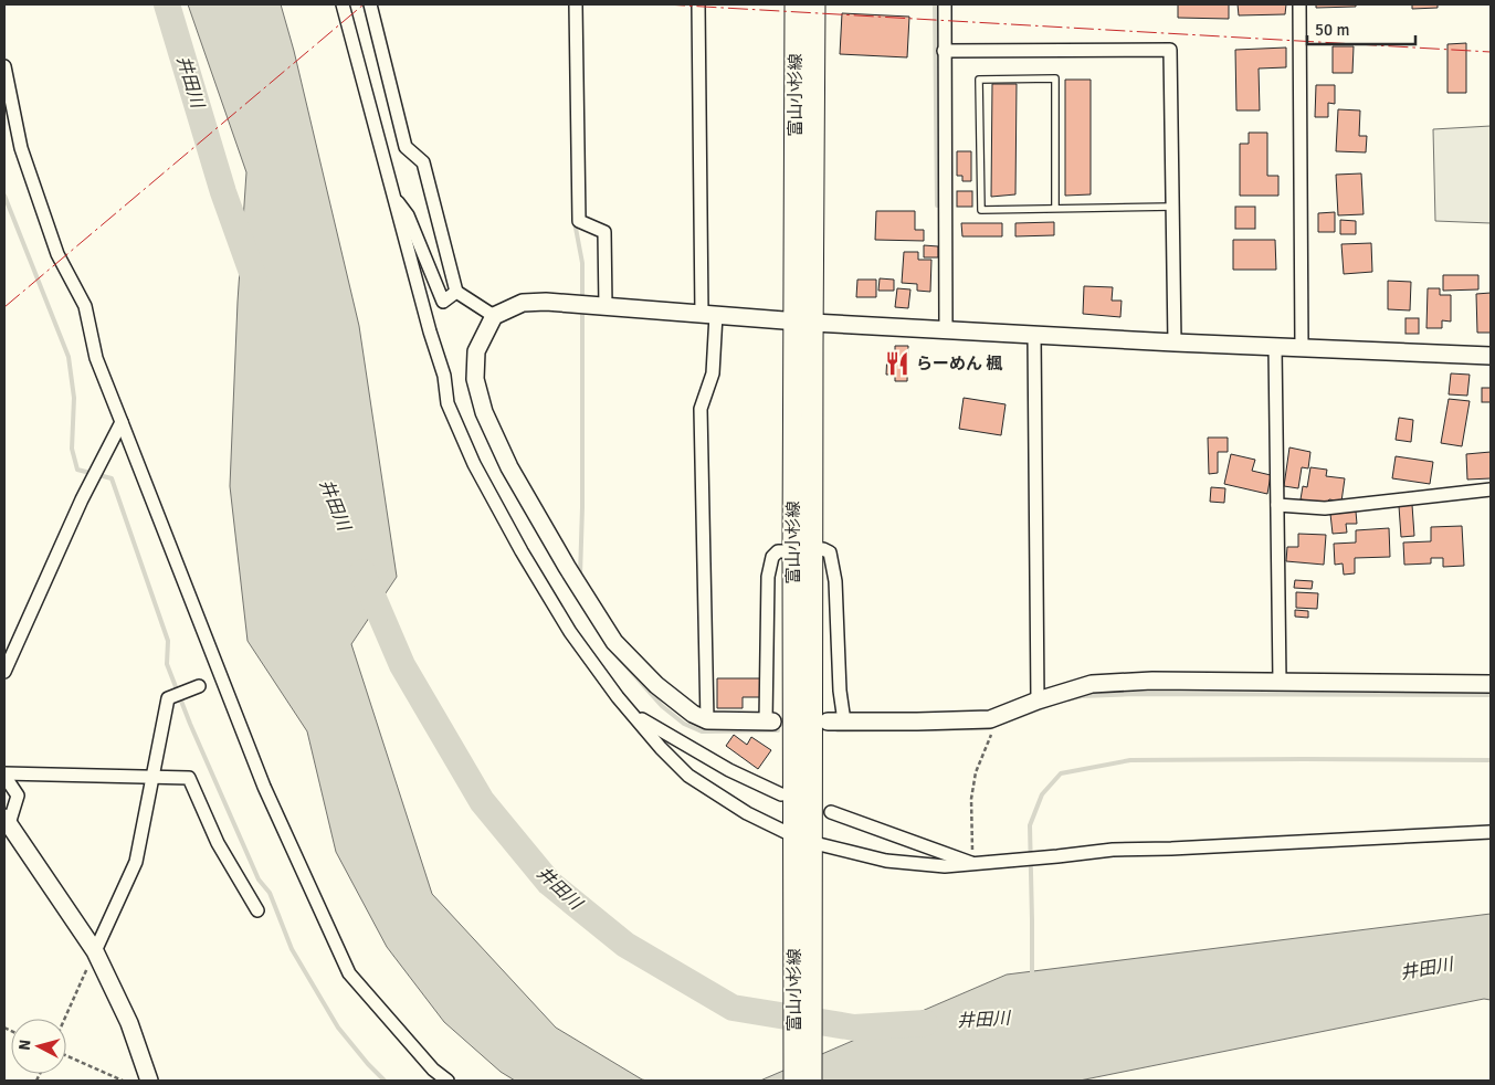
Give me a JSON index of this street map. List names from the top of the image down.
{
  "streets": {
    "main road": ["富山小杉線"]
  },
  "water": ["井田川"],
  "places": {
    "restaurant": ["らーめん 楓"]
  },
  "scale_bar": "50 m",
  "north": "left"
}
